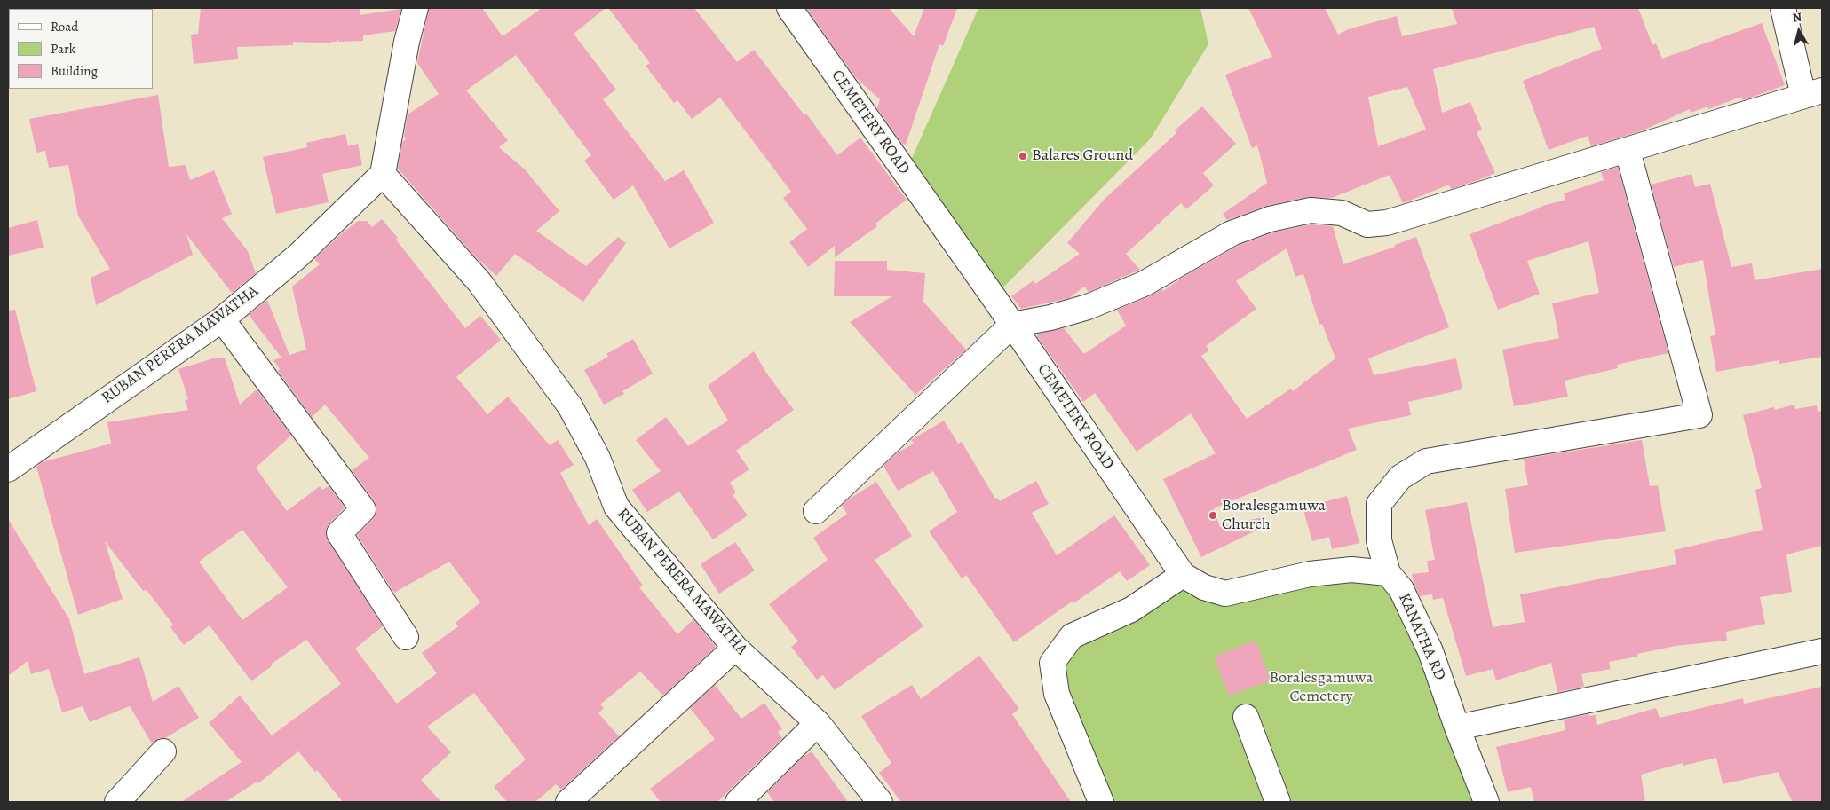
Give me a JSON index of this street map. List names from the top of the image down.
{
  "streets": {
    "street": ["CEMETERY ROAD", "RUBAN PERERA MAWATHA", "KANATHA RD"]
  },
  "parks": ["Boralesgamuwa Cemetery"],
  "places": ["Balares Ground", "Boralesgamuwa Church"],
  "legend": ["Road", "Park", "Building"],
  "north": "top"
}
